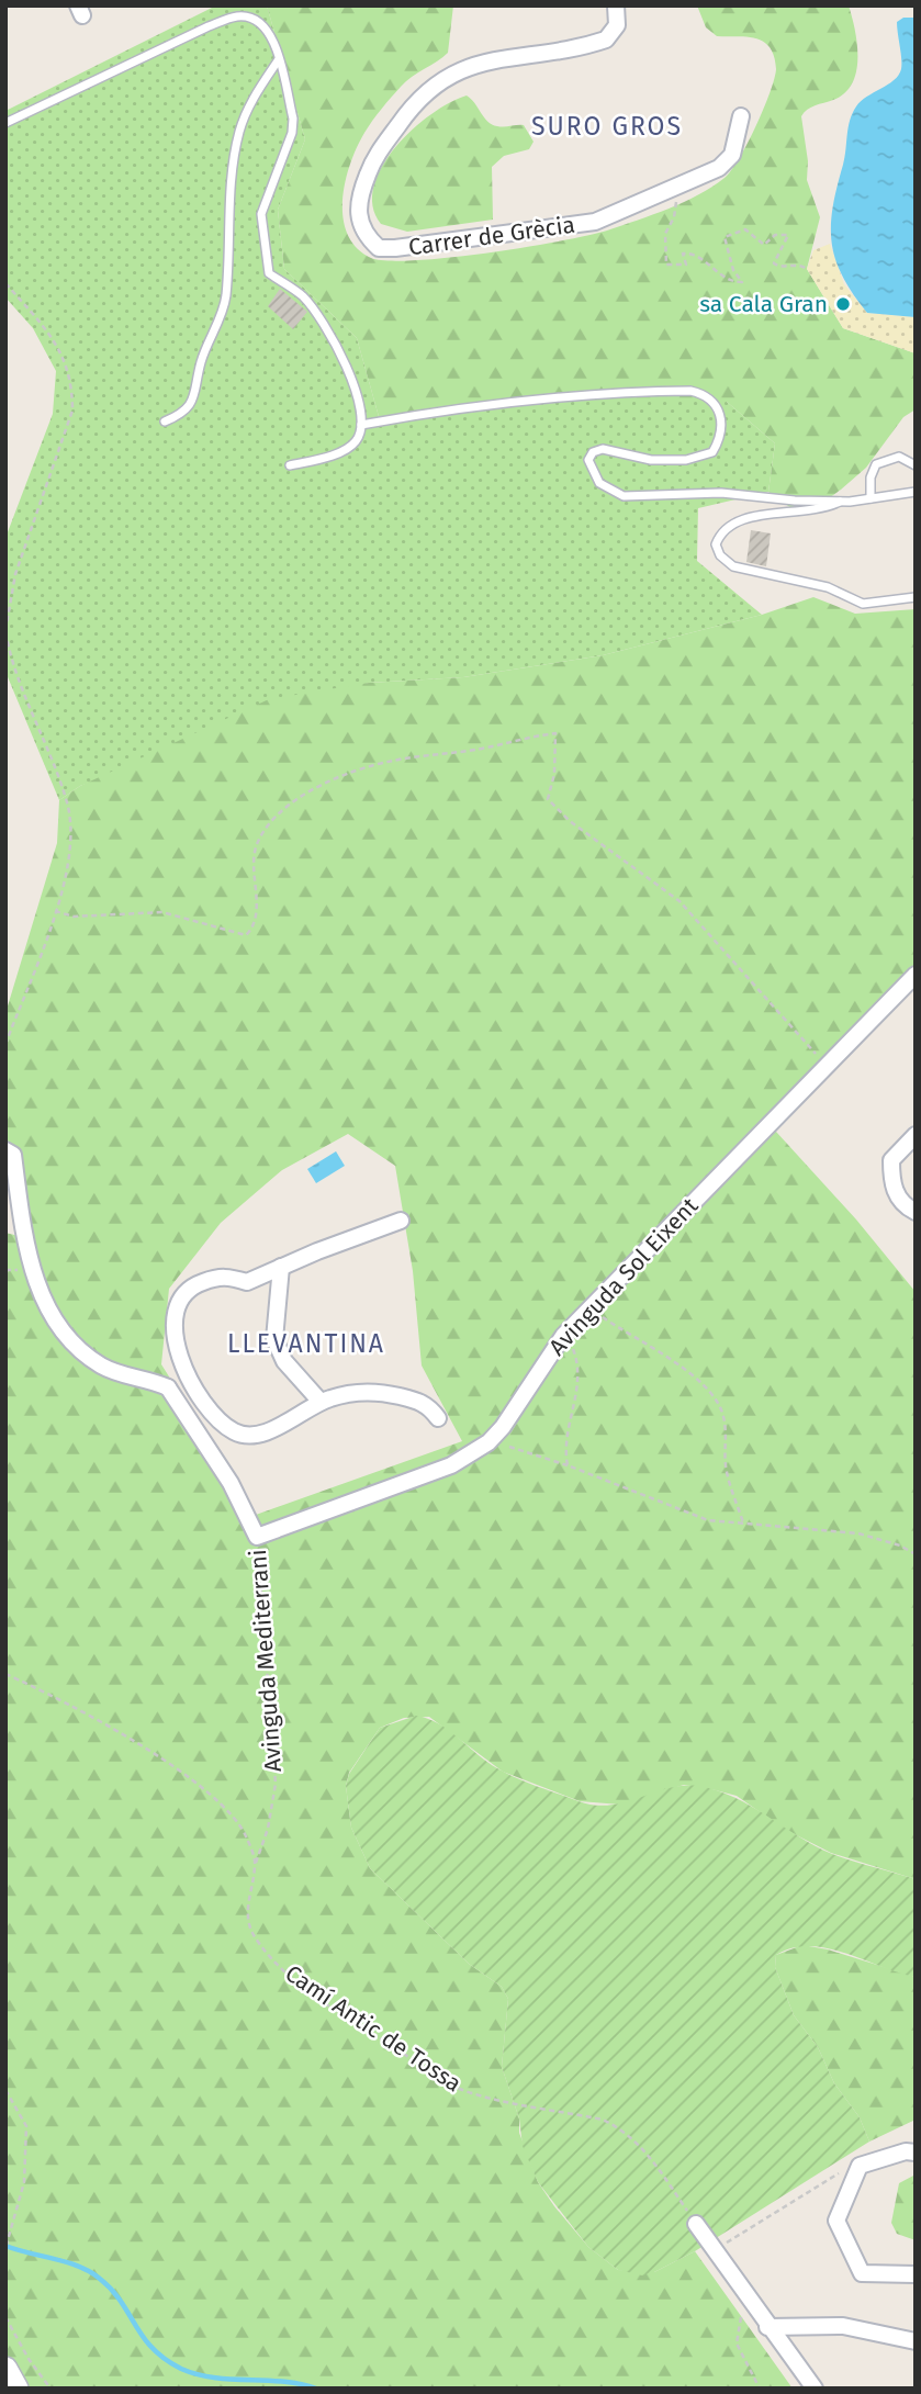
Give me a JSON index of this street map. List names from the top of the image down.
{
  "streets": {
    "street": ["Carrer de Grècia", "Avinguda Sol Eixent", "Avinguda Mediterrani"],
    "path": ["Camí Antic de Tossa"]
  },
  "crossings": [
    ["Avinguda Sol Eixent", "Avinguda Mediterrani"],
    ["Avinguda Mediterrani", "Camí Antic de Tossa"]
  ],
  "districts": ["SURO GROS", "LLEVANTINA"],
  "places": ["sa Cala Gran"]
}
